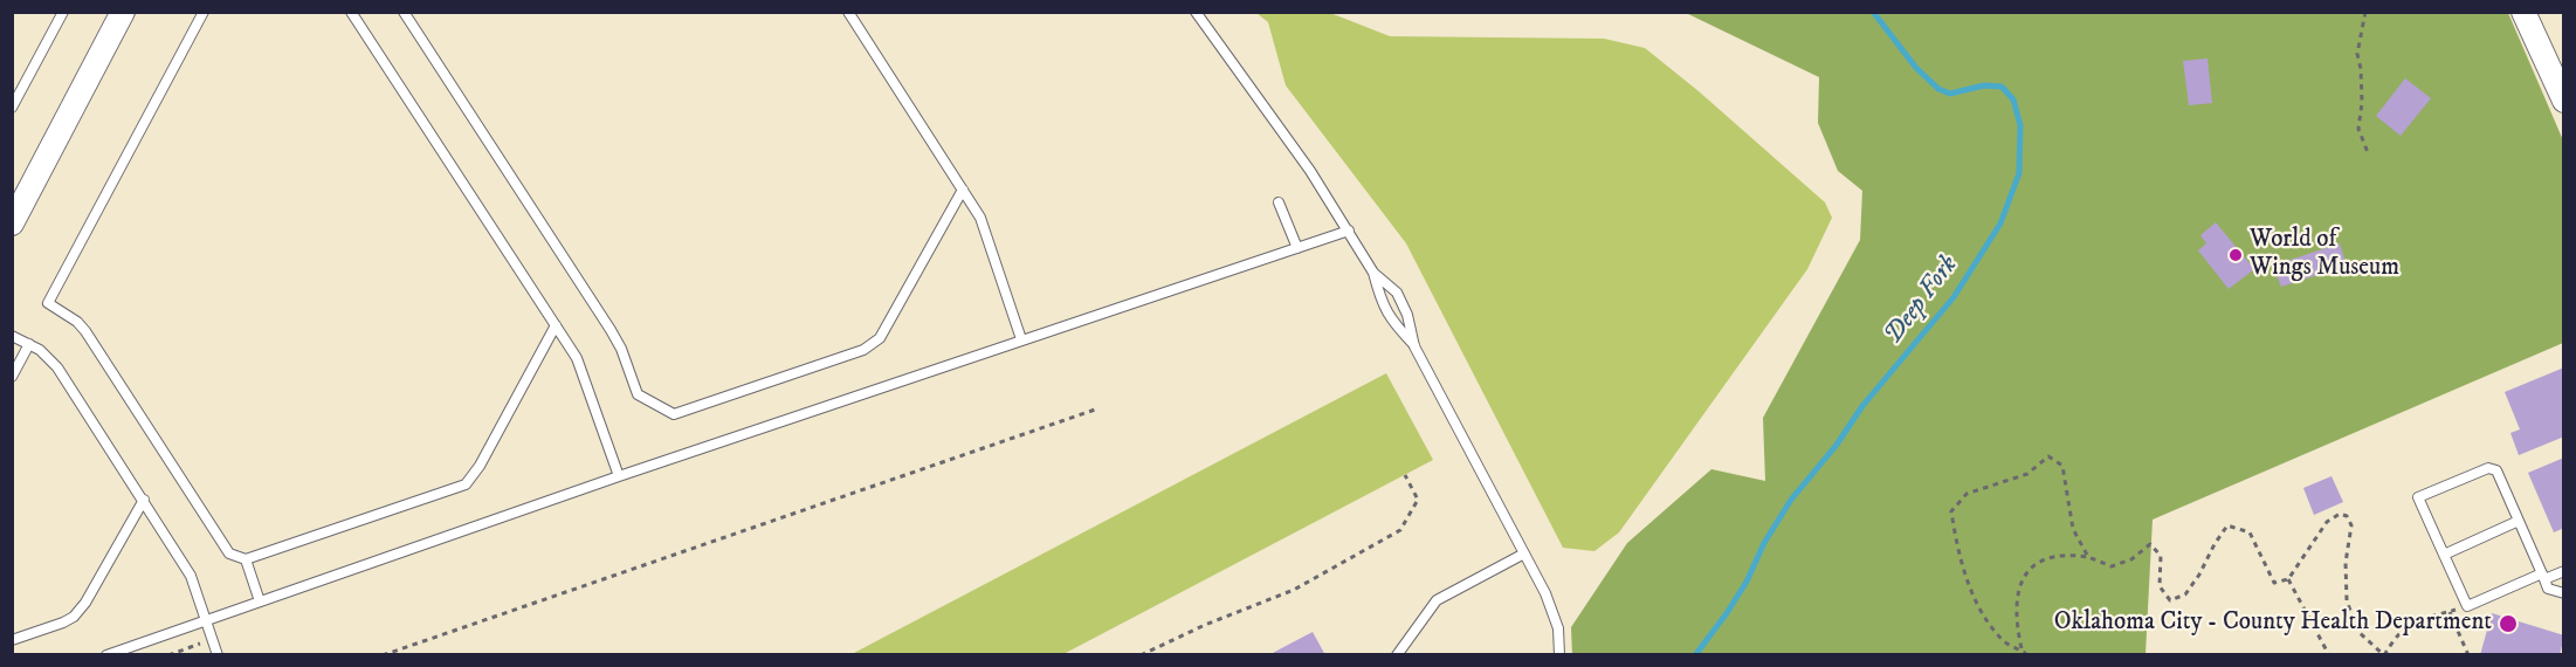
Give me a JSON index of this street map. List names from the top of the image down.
{
  "water": ["Deep Fork"],
  "places": ["World of Wings Museum", "Oklahoma City - County Health Department"]
}
